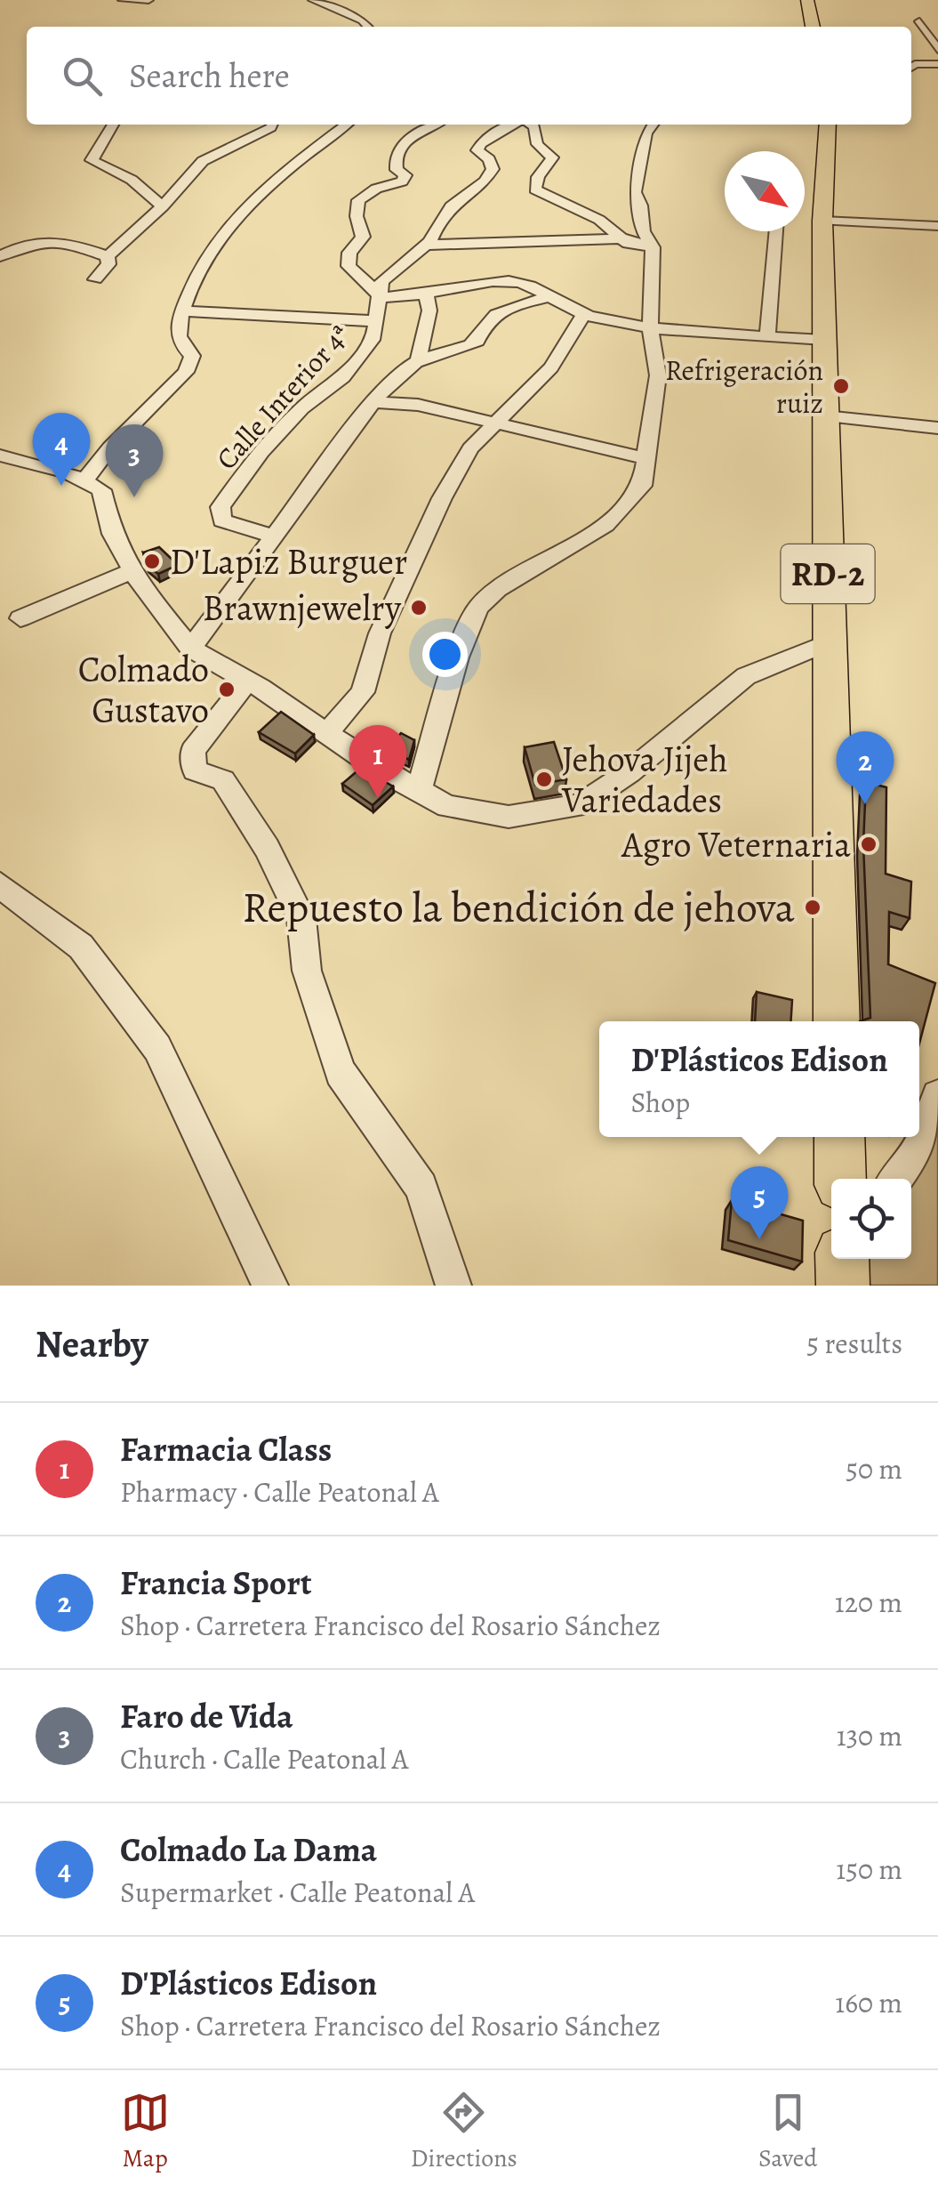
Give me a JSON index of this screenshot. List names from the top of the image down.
{
  "streets": {
    "main road": ["RD-2"],
    "street": ["Calle Interior 4ª"]
  },
  "places": [
    "Refrigeración ruiz",
    "D'Lapiz Burguer",
    "Brawnjewelry",
    "Colmado Gustavo",
    "Jehova Jijeh Variedades",
    "Agro Veternaria",
    "Repuesto la bendición de jehova"
  ],
  "north": "bottom right",
  "page": {
    "search": "Search here",
    "pins": [
      "4",
      "3",
      "1",
      "2",
      "5"
    ],
    "popup": ["D'Plásticos Edison", "Shop"],
    "heading": ["Nearby", "5 results"],
    "list": [
      {
        "mark": "1",
        "name": "Farmacia Class",
        "note": "Pharmacy · Calle Peatonal A",
        "value": "50 m"
      },
      {
        "mark": "2",
        "name": "Francia Sport",
        "note": "Shop · Carretera Francisco del Rosario Sánchez",
        "value": "120 m"
      },
      {
        "mark": "3",
        "name": "Faro de Vida",
        "note": "Church · Calle Peatonal A",
        "value": "130 m"
      },
      {
        "mark": "4",
        "name": "Colmado La Dama",
        "note": "Supermarket · Calle Peatonal A",
        "value": "150 m"
      },
      {
        "mark": "5",
        "name": "D'Plásticos Edison",
        "note": "Shop · Carretera Francisco del Rosario Sánchez",
        "value": "160 m"
      }
    ],
    "nav": ["Map", "Directions", "Saved"]
  }
}
